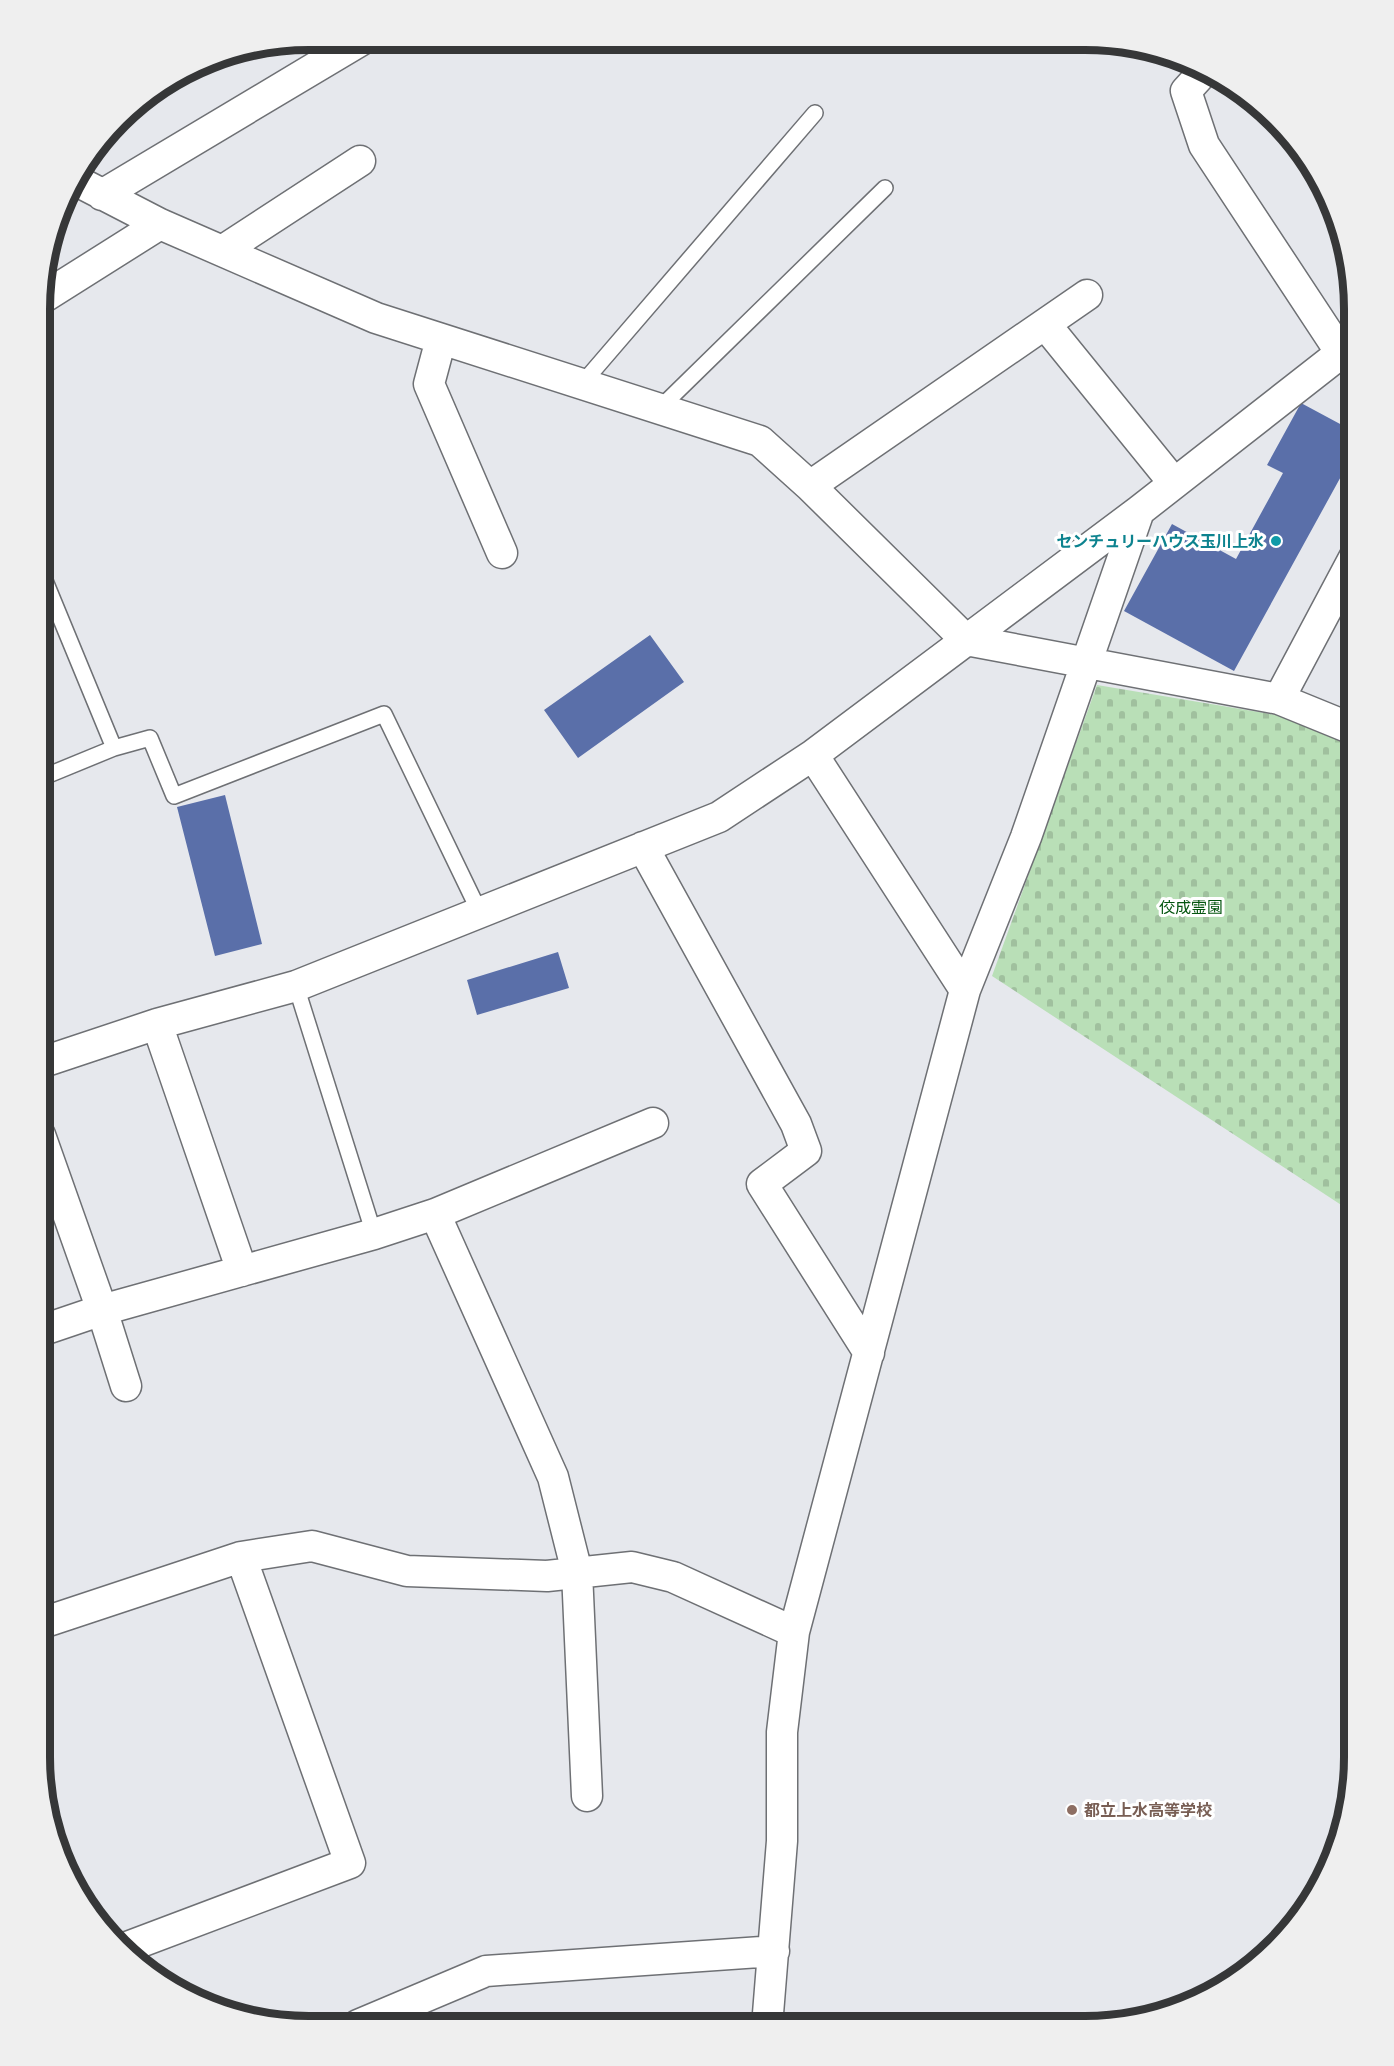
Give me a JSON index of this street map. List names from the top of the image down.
{
  "parks": ["佼成霊園"],
  "places": ["センチュリーハウス玉川上水", "都立上水高等学校"]
}
